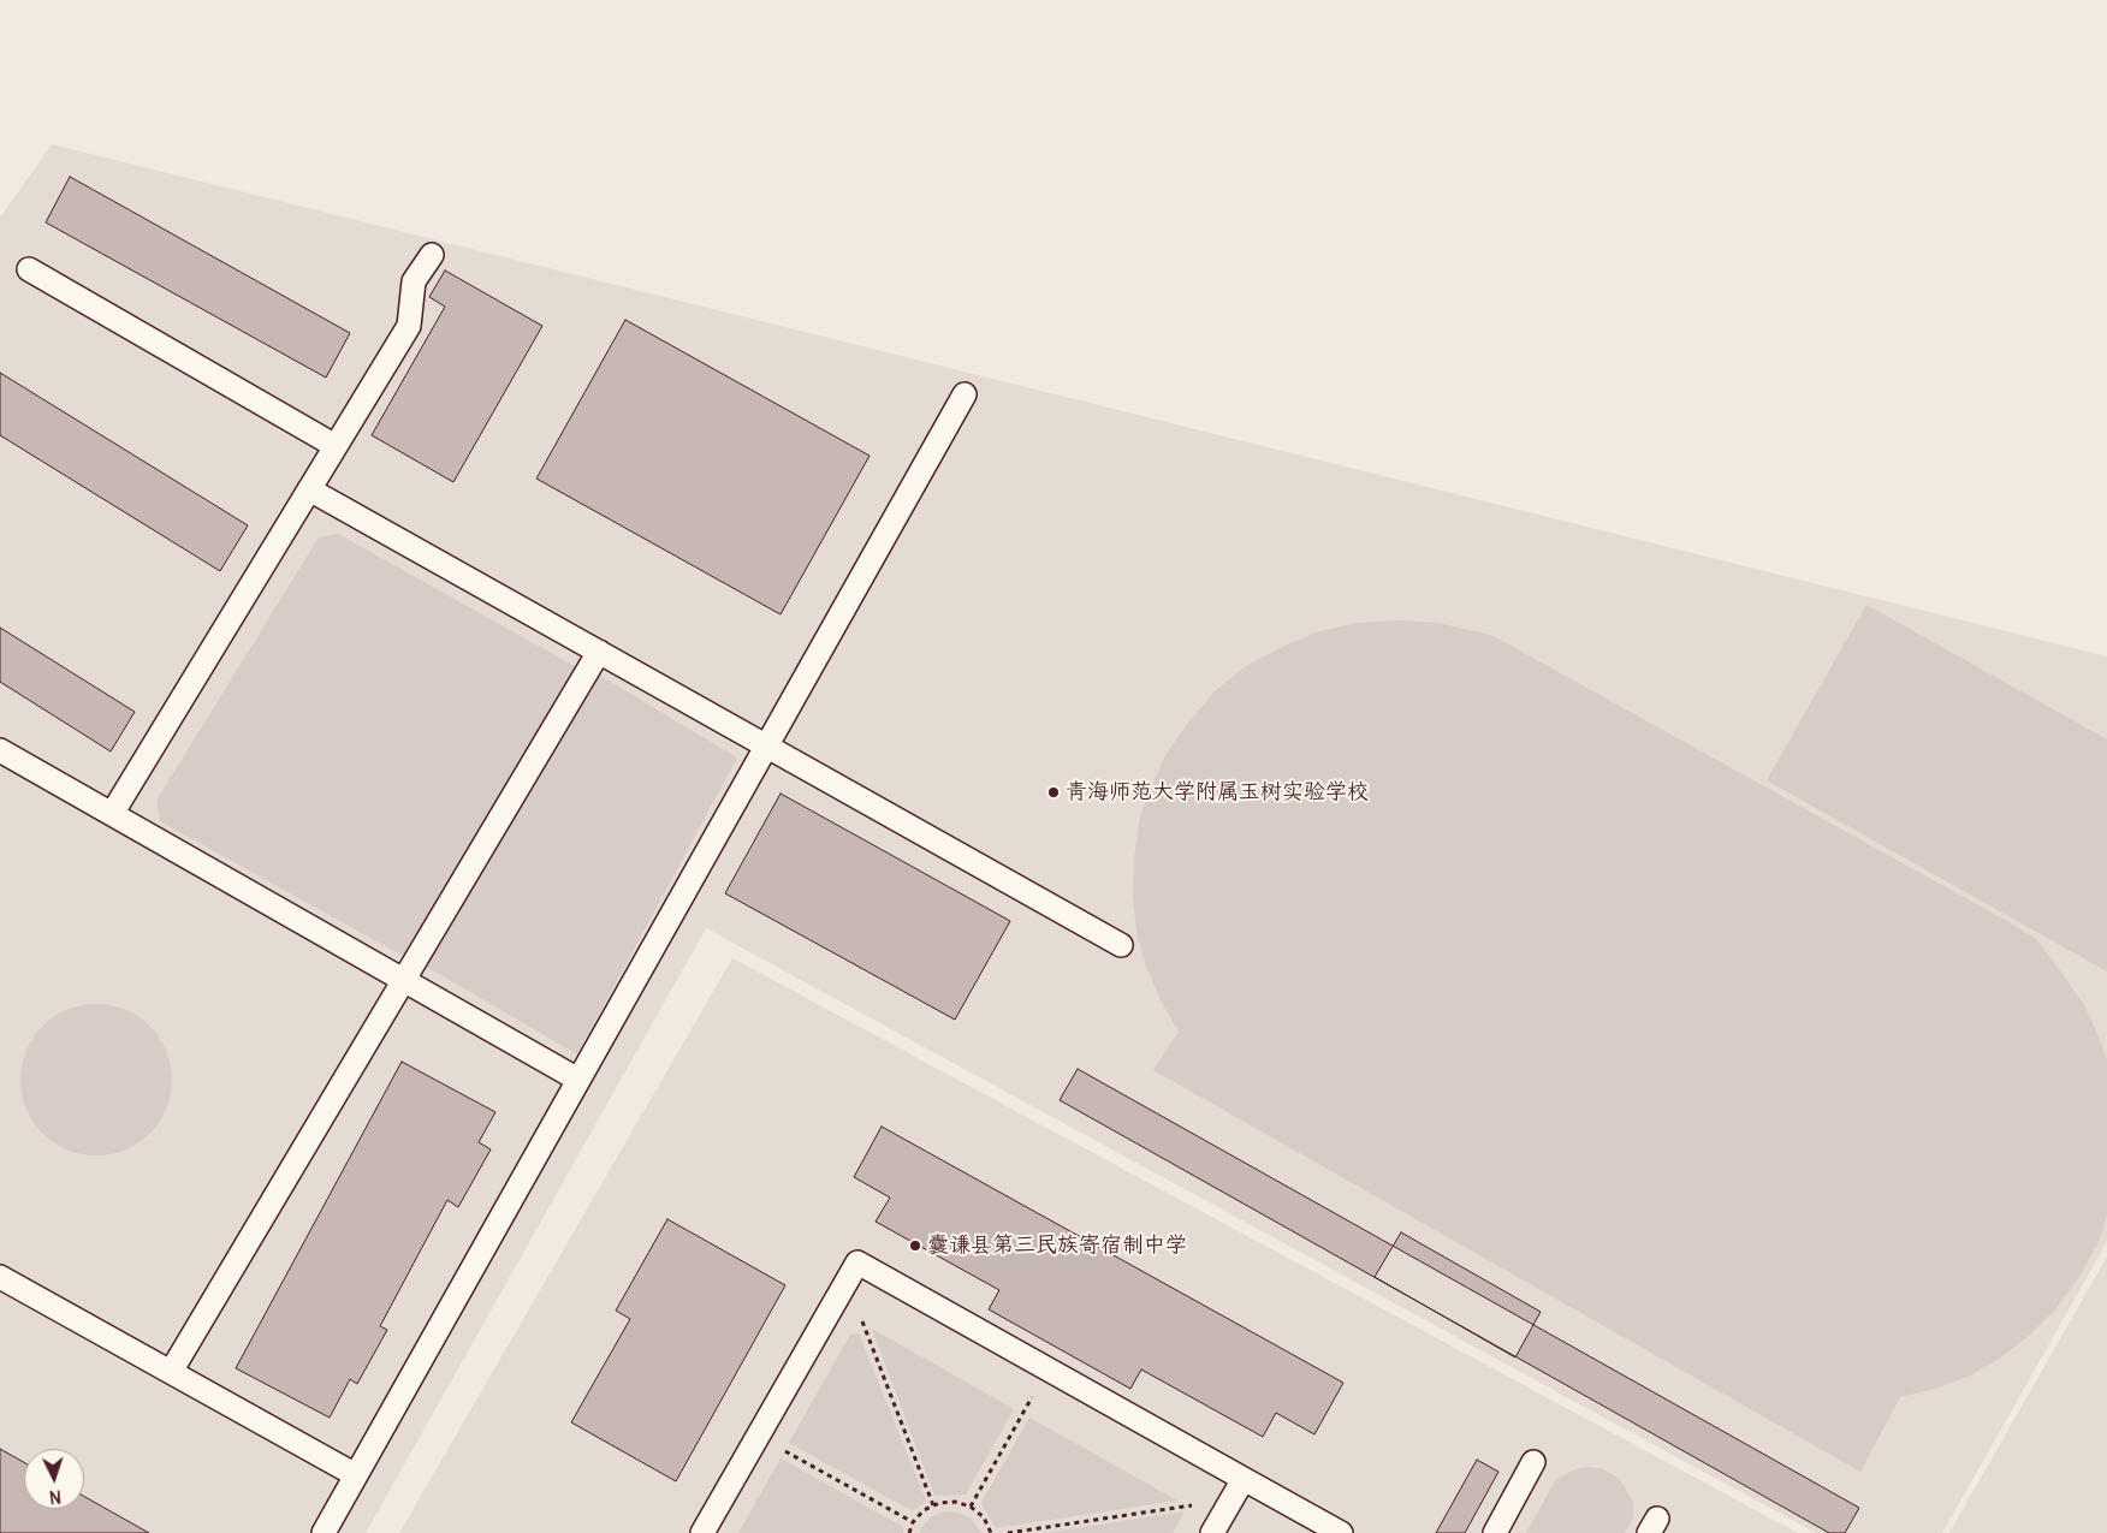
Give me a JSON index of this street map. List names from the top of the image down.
{
  "places": ["青海师范大学附属玉树实验学校", "囊谦县第三民族寄宿制中学"],
  "north": "bottom"
}
